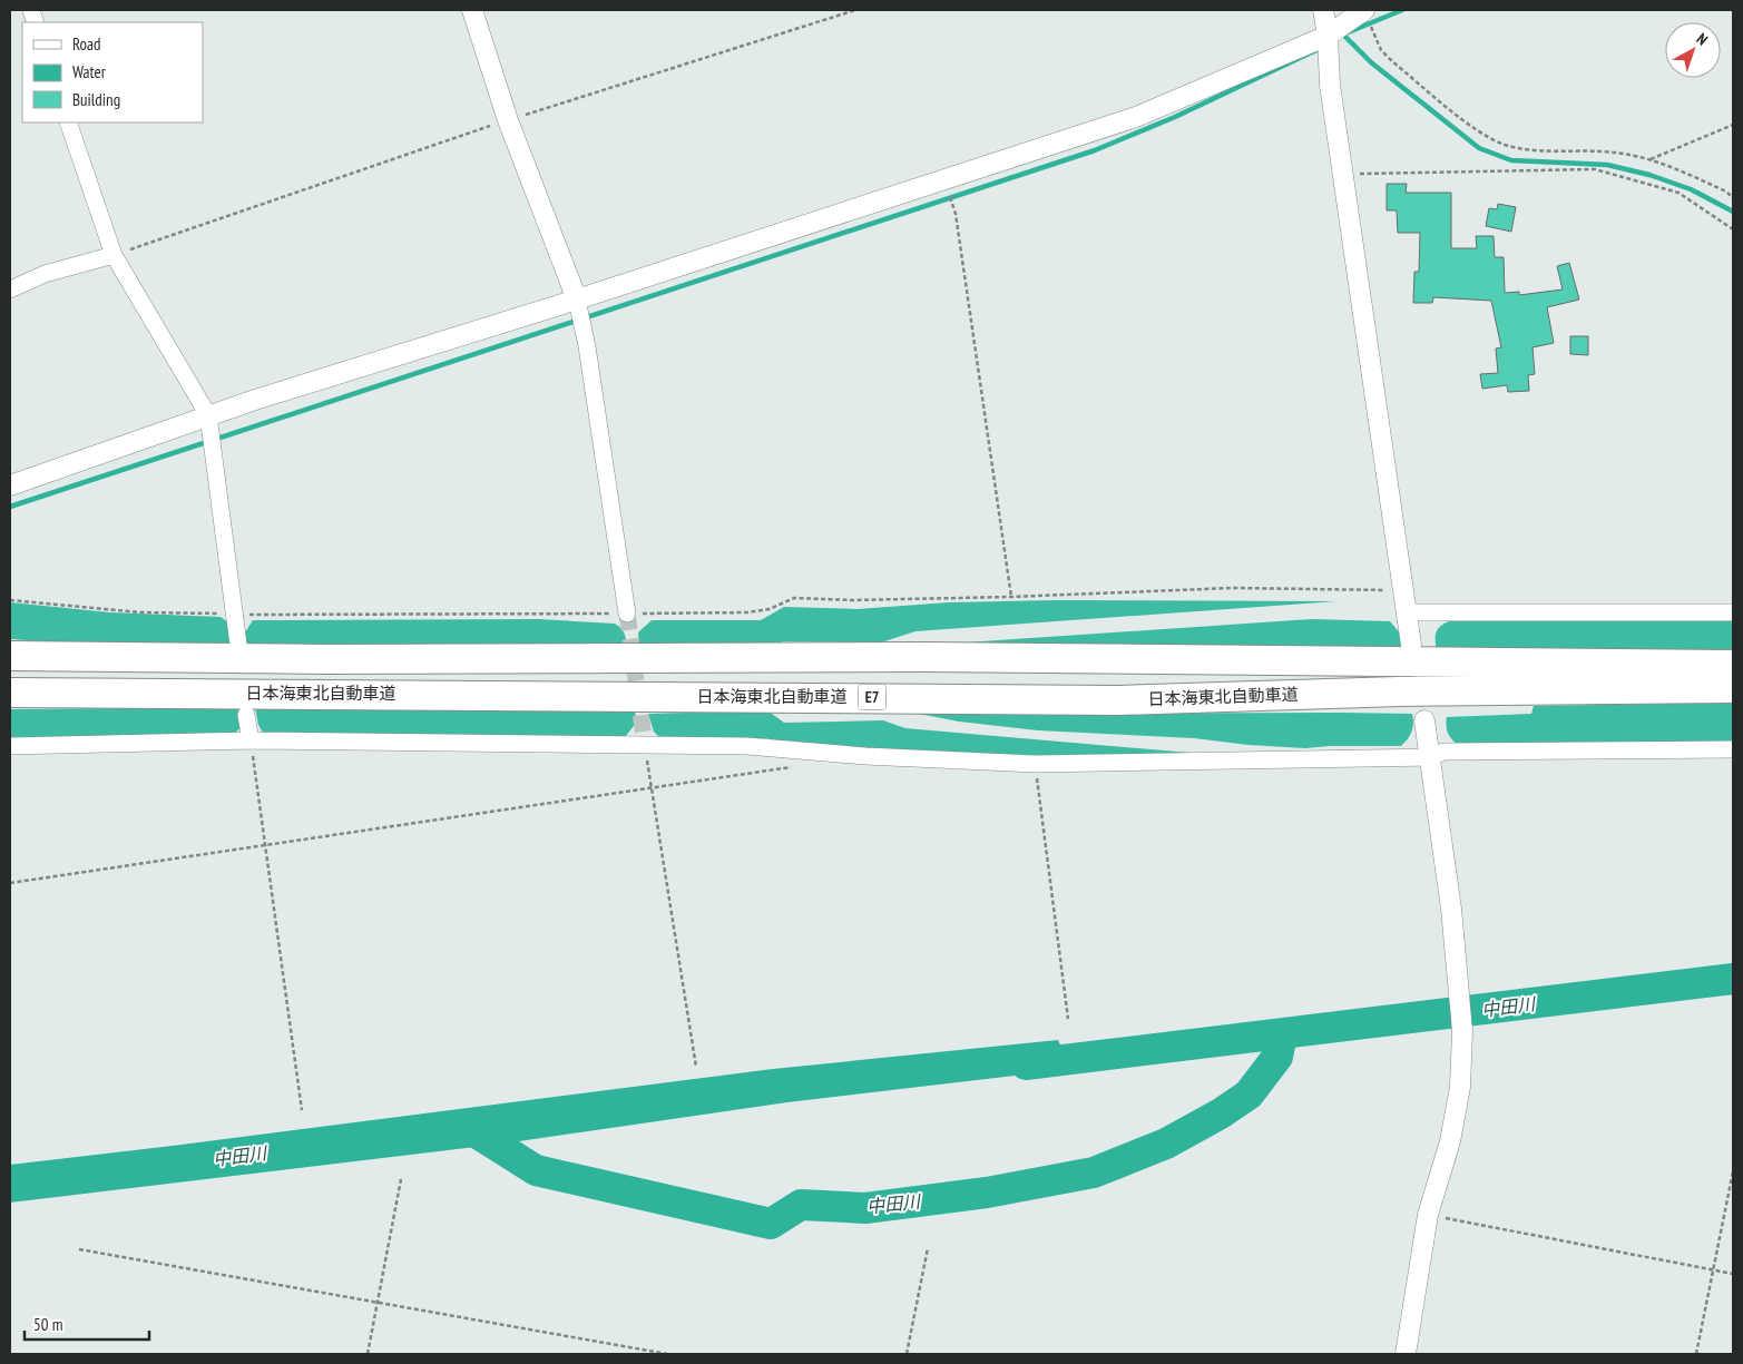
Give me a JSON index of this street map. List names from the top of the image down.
{
  "streets": {
    "highway": ["日本海東北自動車道", "E7"]
  },
  "water": ["中田川"],
  "legend": ["Road", "Water", "Building"],
  "scale_bar": "50 m",
  "north": "top right"
}
